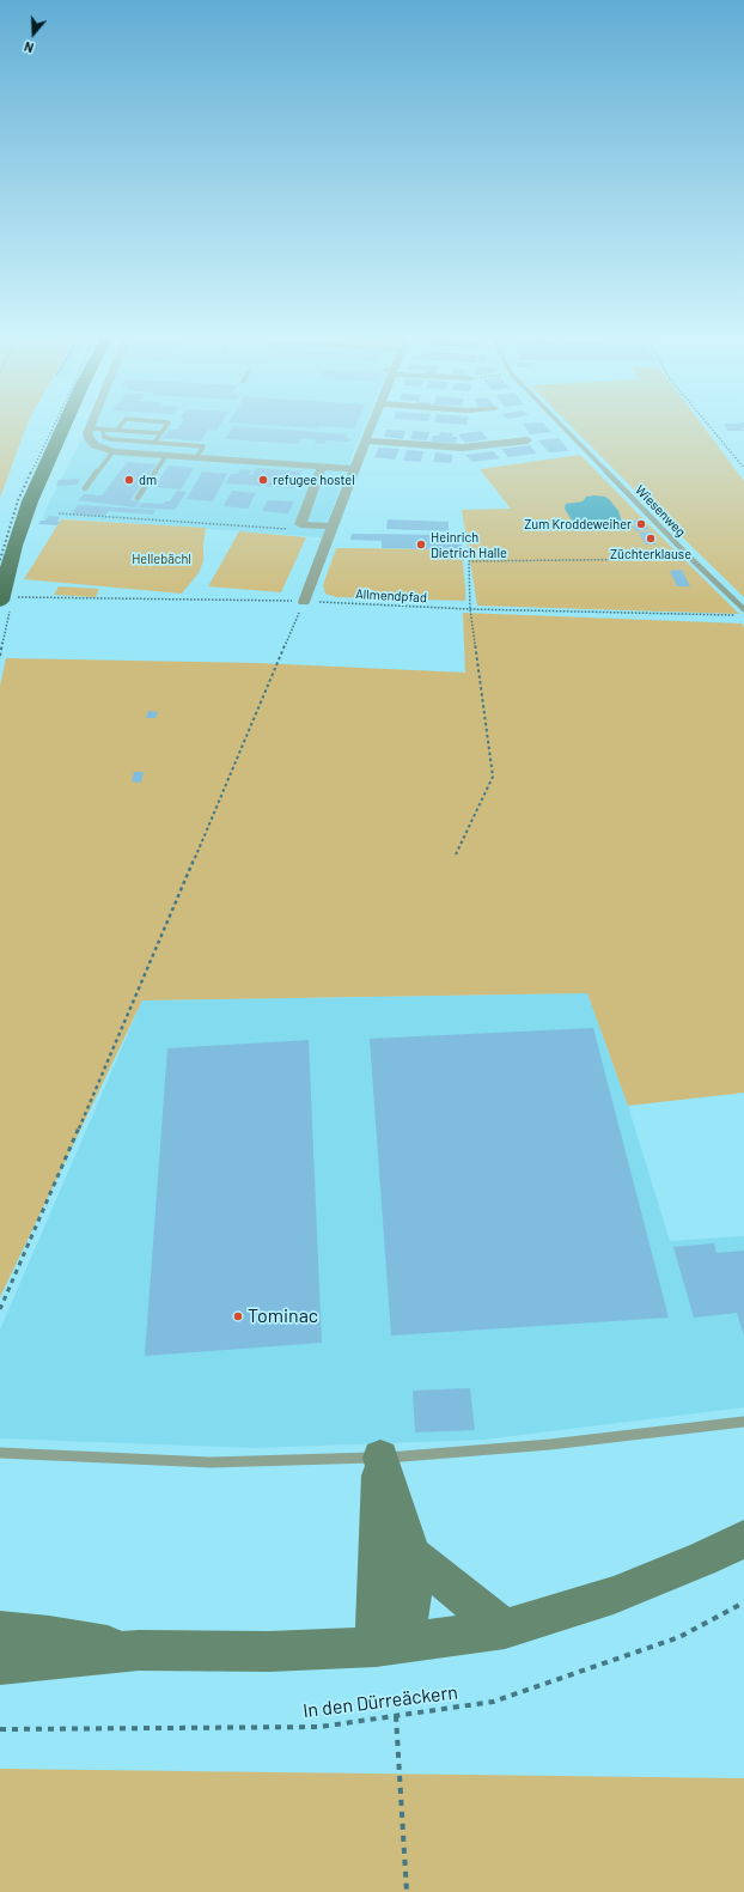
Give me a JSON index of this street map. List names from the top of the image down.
{
  "streets": {
    "lane": ["Wiesenweg"],
    "path": ["Allmendpfad", "In den Dürreäckern"]
  },
  "parks": ["Hellebächl"],
  "places": [
    "dm",
    "refugee hostel",
    "Zum Kroddeweiher",
    "Züchterklause",
    "Heinrich Dietrich Halle",
    "Tominac"
  ],
  "north": "bottom"
}
